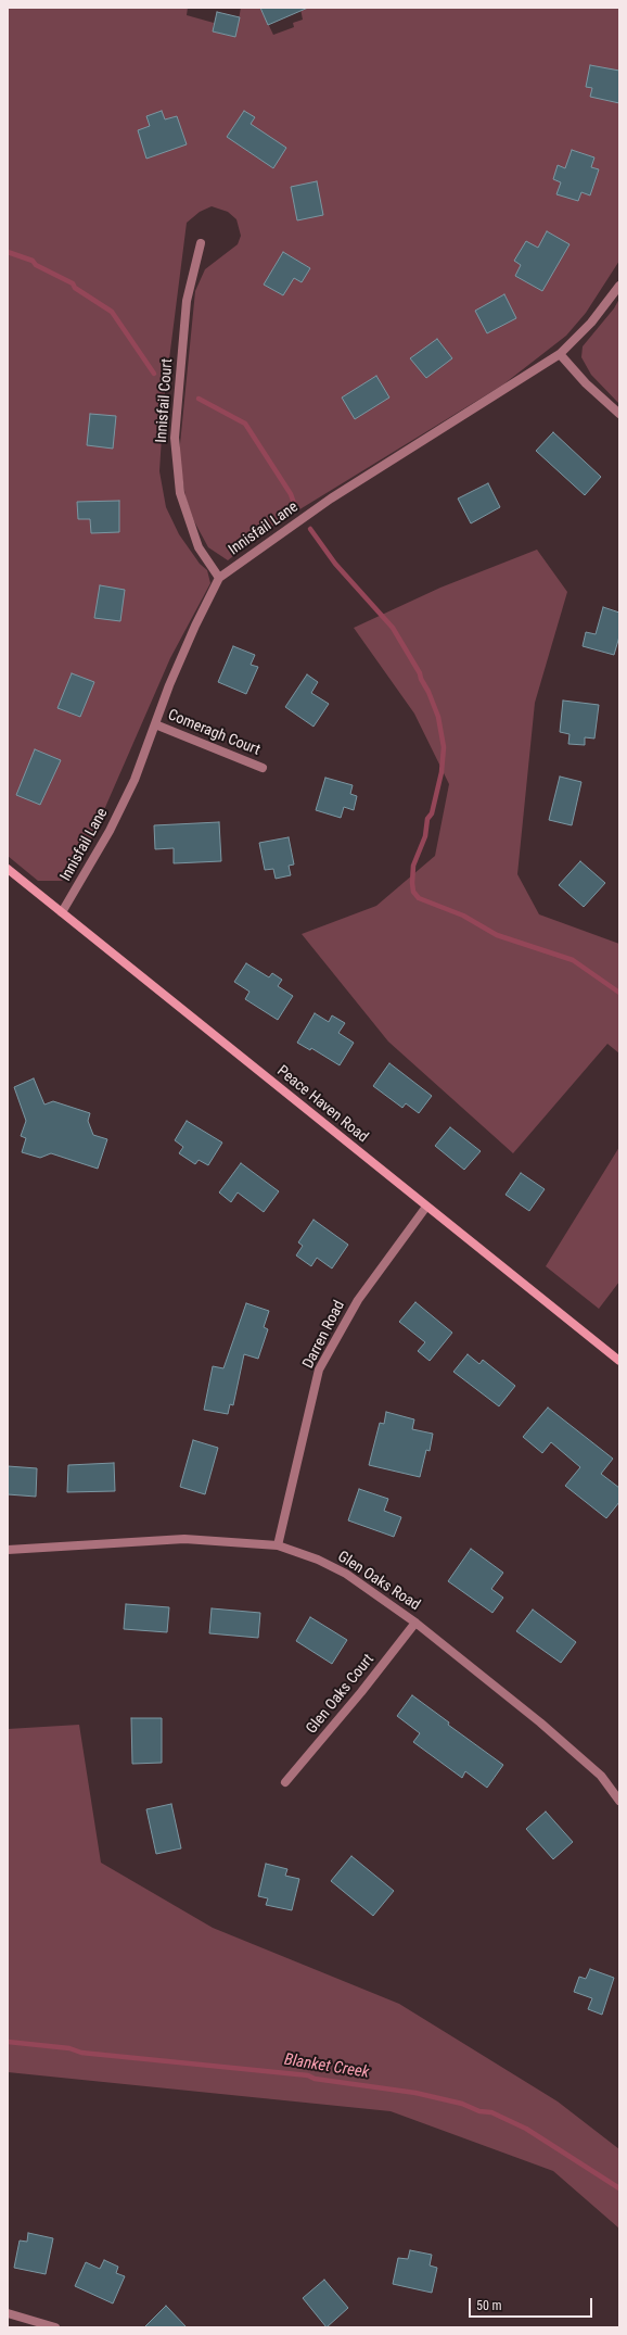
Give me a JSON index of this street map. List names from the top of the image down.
{
  "streets": {
    "main road": ["Peace Haven Road"],
    "street": [
      "Innisfail Court",
      "Innisfail Lane",
      "Comeragh Court",
      "Darren Road",
      "Glen Oaks Road",
      "Glen Oaks Court"
    ]
  },
  "crossings": [
    ["Innisfail Court", "Innisfail Lane"],
    ["Innisfail Lane", "Comeragh Court"],
    ["Innisfail Lane", "Peace Haven Road"],
    ["Peace Haven Road", "Darren Road"],
    ["Darren Road", "Glen Oaks Road"],
    ["Glen Oaks Road", "Glen Oaks Court"]
  ],
  "water": ["Blanket Creek"],
  "scale_bar": "50 m"
}
